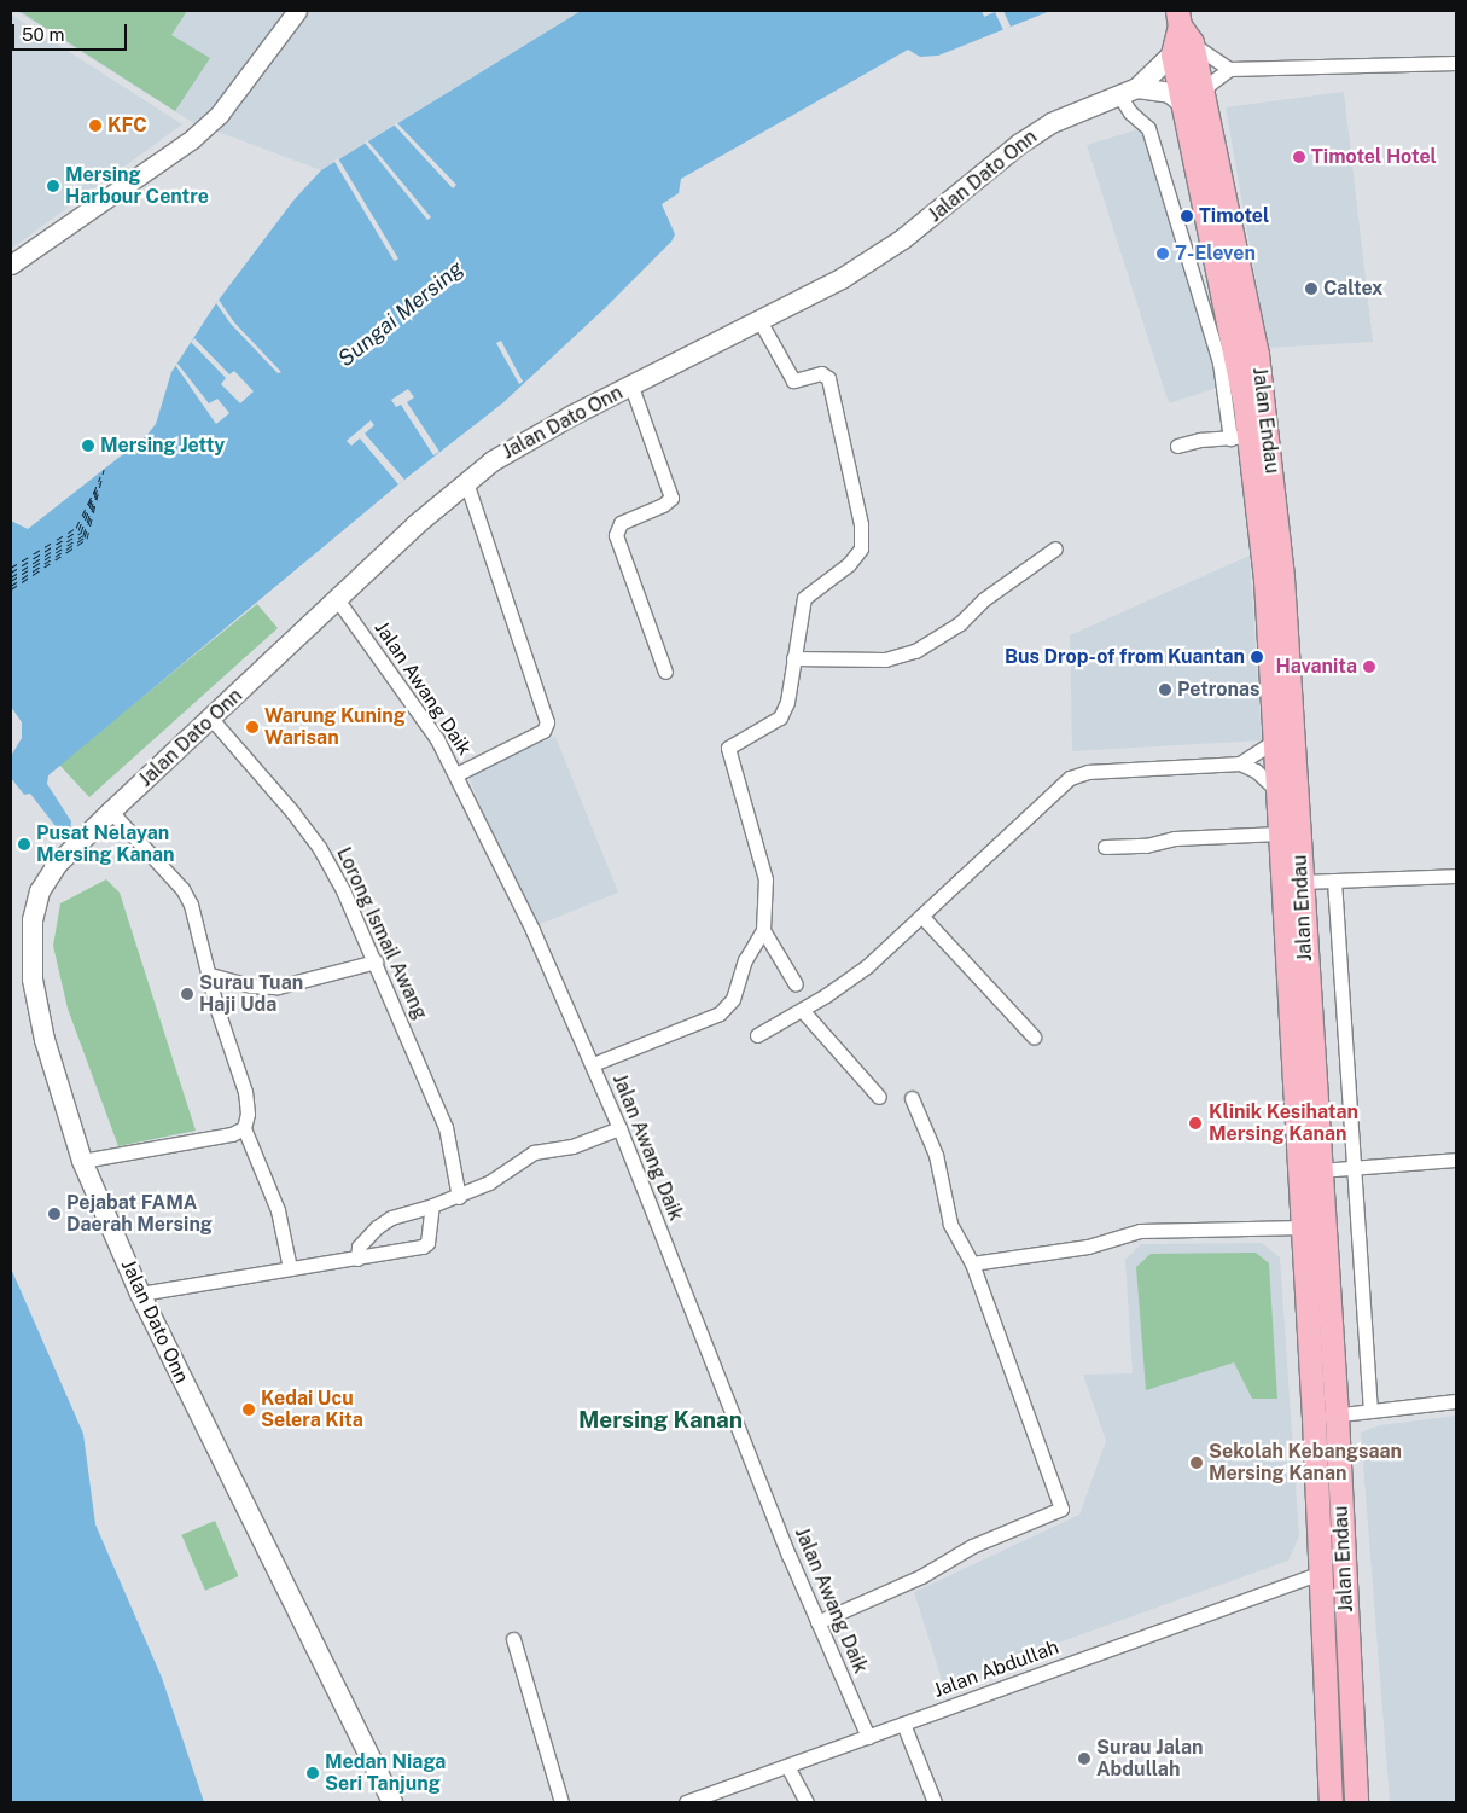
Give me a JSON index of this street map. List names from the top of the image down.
{
  "streets": {
    "highway": ["Jalan Endau"],
    "main road": ["Jalan Dato Onn"],
    "street": ["Jalan Awang Daik", "Lorong Ismail Awang", "Jalan Abdullah"]
  },
  "crossings": [
    ["Jalan Dato Onn", "Jalan Awang Daik"],
    ["Jalan Dato Onn", "Lorong Ismail Awang"],
    ["Jalan Endau", "Jalan Abdullah"],
    ["Jalan Awang Daik", "Jalan Abdullah"]
  ],
  "districts": ["Mersing Kanan"],
  "water": ["Sungai Mersing"],
  "places": [
    "KFC",
    "Timotel Hotel",
    "Mersing Harbour Centre",
    "Timotel",
    "7-Eleven",
    "Caltex",
    "Mersing Jetty",
    "Bus Drop-of from Kuantan",
    "Havanita",
    "Petronas",
    "Warung Kuning Warisan",
    "Pusat Nelayan Mersing Kanan",
    "Surau Tuan Haji Uda",
    "Klinik Kesihatan Mersing Kanan",
    "Pejabat FAMA Daerah Mersing",
    "Kedai Ucu Selera Kita",
    "Sekolah Kebangsaan Mersing Kanan",
    "Surau Jalan Abdullah",
    "Medan Niaga Seri Tanjung"
  ],
  "scale_bar": "50 m"
}
